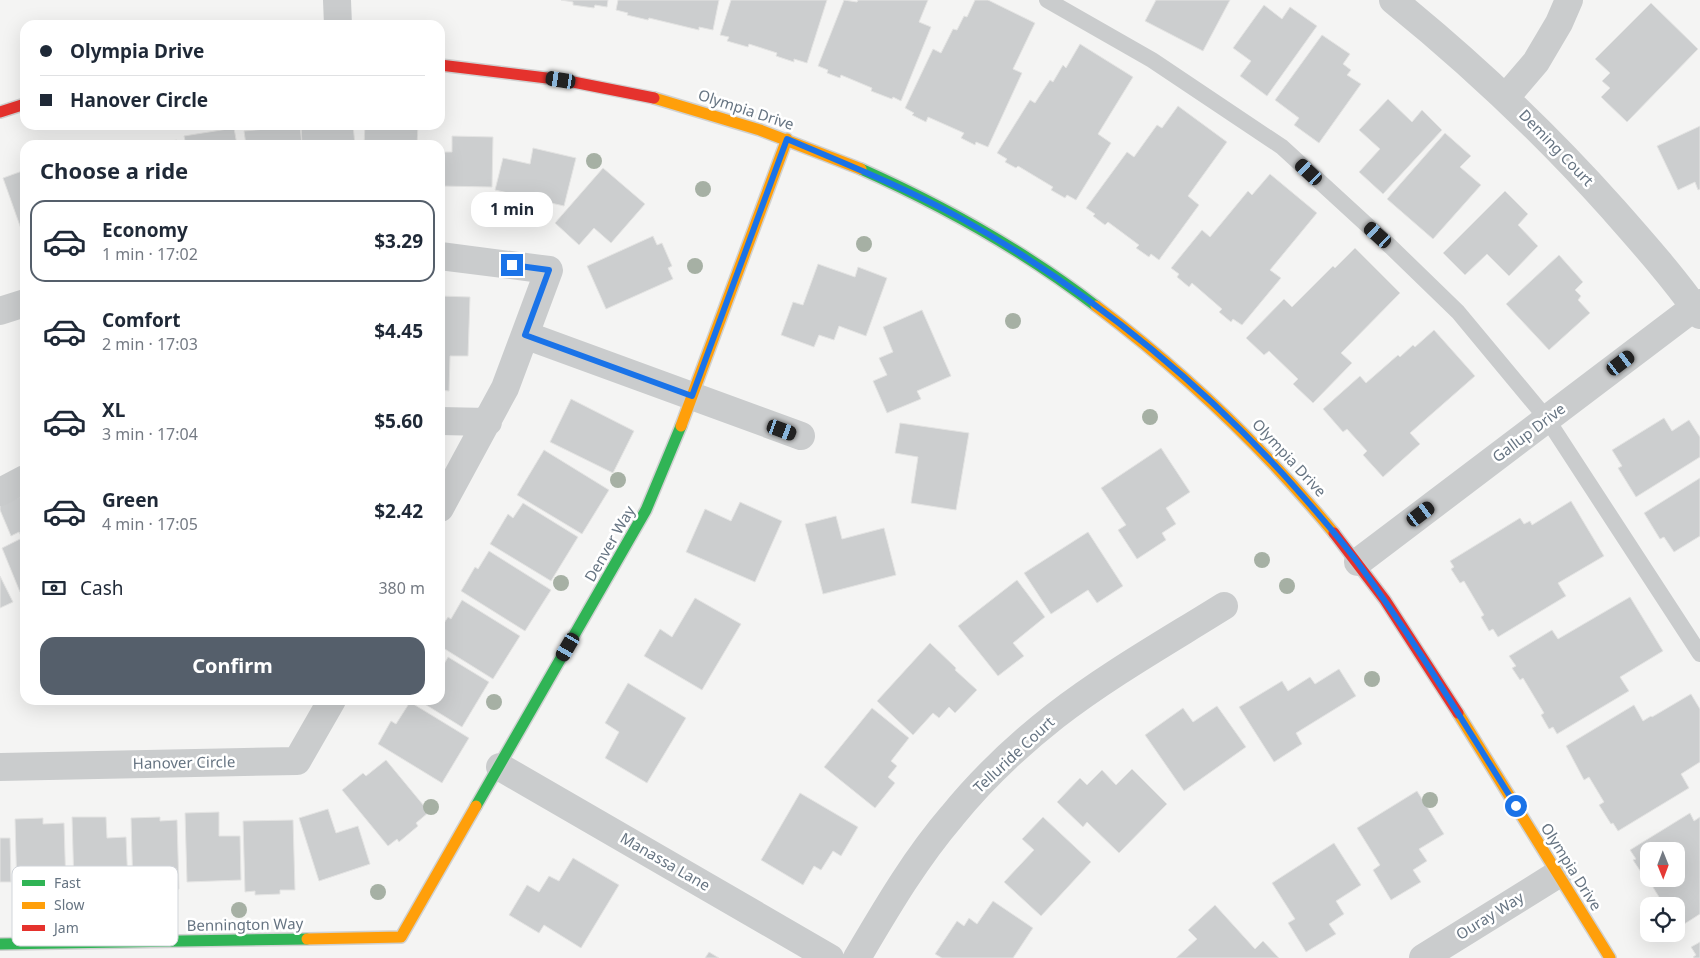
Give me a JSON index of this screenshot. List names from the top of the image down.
{
  "streets": {
    "street": [
      "Olympia Drive",
      "Deming Court",
      "Gallup Drive",
      "Denver Way",
      "Telluride Court",
      "Hanover Circle",
      "Manassa Lane",
      "Ouray Way",
      "Bennington Way"
    ]
  },
  "crossings": [
    ["Olympia Drive", "Gallup Drive"],
    ["Olympia Drive", "Denver Way"],
    ["Olympia Drive", "Ouray Way"],
    ["Deming Court", "Gallup Drive"],
    ["Denver Way", "Manassa Lane"],
    ["Denver Way", "Bennington Way"]
  ],
  "legend": ["Fast", "Slow", "Jam"],
  "north": "bottom",
  "page": {
    "banner": ["Olympia Drive", "Hanover Circle"],
    "heading": "Choose a ride",
    "bubble": "1 min",
    "list": [
      {
        "name": "Economy",
        "note": "1 min · 17:02",
        "value": "$3.29"
      },
      {
        "name": "Comfort",
        "note": "2 min · 17:03",
        "value": "$4.45"
      },
      {
        "name": "XL",
        "note": "3 min · 17:04",
        "value": "$5.60"
      },
      {
        "name": "Green",
        "note": "4 min · 17:05",
        "value": "$2.42"
      }
    ],
    "pay": ["Cash", "380 m"],
    "buttons": "Confirm"
  }
}
